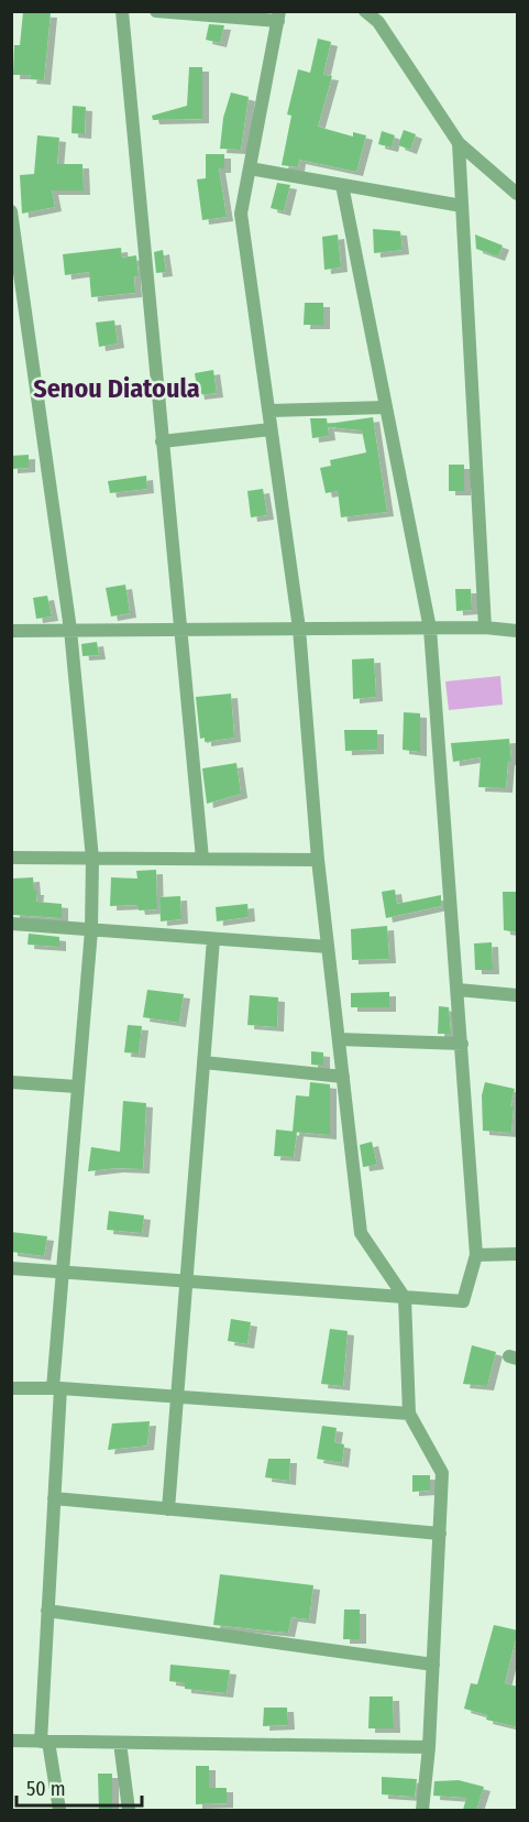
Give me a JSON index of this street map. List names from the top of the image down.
{
  "districts": ["Senou Diatoula"],
  "scale_bar": "50 m"
}
